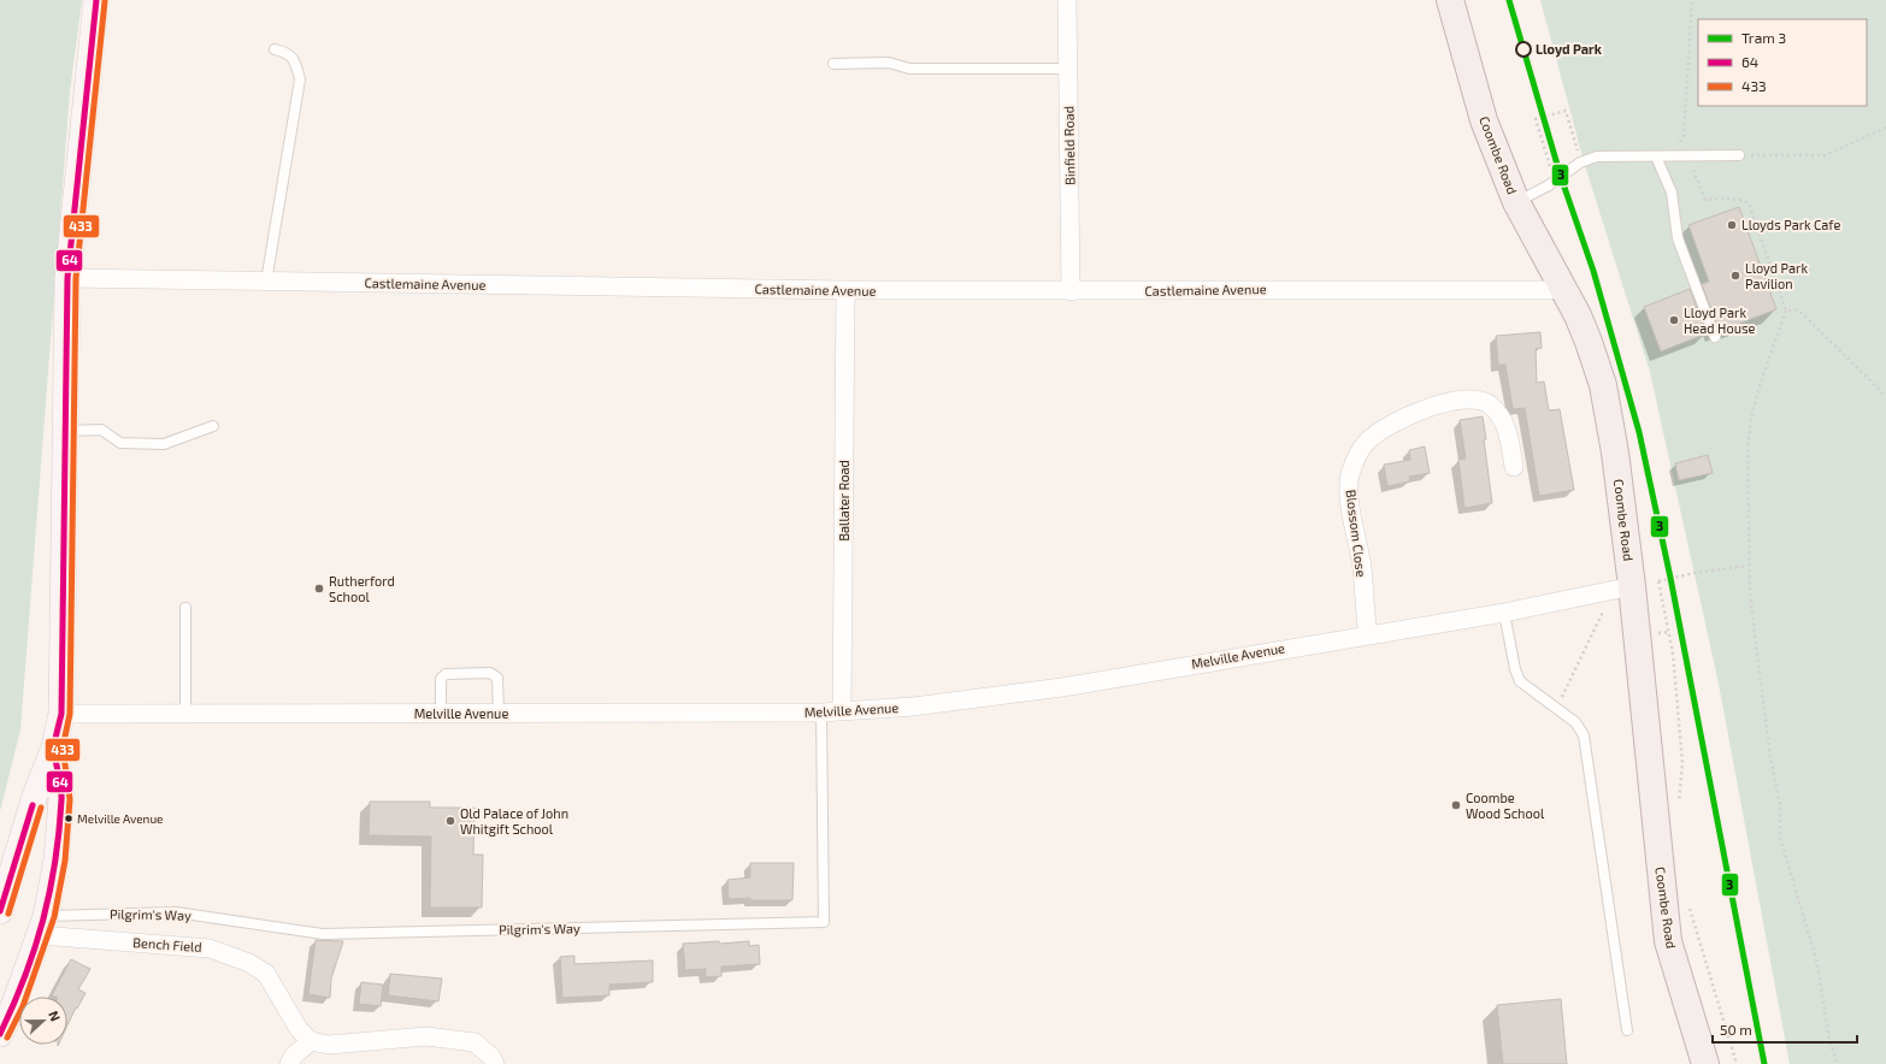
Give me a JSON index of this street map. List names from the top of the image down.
{
  "streets": {
    "main road": ["Coombe Road"],
    "street": [
      "Binfield Road",
      "Castlemaine Avenue",
      "Ballater Road",
      "Blossom Close",
      "Melville Avenue",
      "Bench Field"
    ],
    "lane": ["Pilgrim's Way"]
  },
  "crossings": [
    ["Binfield Road", "Castlemaine Avenue"],
    ["Coombe Road", "Castlemaine Avenue"],
    ["Coombe Road", "Melville Avenue"],
    ["Castlemaine Avenue", "Ballater Road"],
    ["Ballater Road", "Melville Avenue"],
    ["Blossom Close", "Melville Avenue"],
    ["Melville Avenue", "Pilgrim's Way"],
    ["Pilgrim's Way", "Bench Field"]
  ],
  "places": [
    "Lloyd Park",
    "Lloyds Park Cafe",
    "Lloyd Park Pavilion",
    "Lloyd Park Head House",
    "Rutherford School",
    "Coombe Wood School",
    "Melville Avenue",
    "Old Palace of John Whitgift School"
  ],
  "lines": ["tram line 3", "transit line 64", "transit line 433"],
  "legend": ["Tram 3", "64", "433"],
  "scale_bar": "50 m",
  "north": "right"
}
